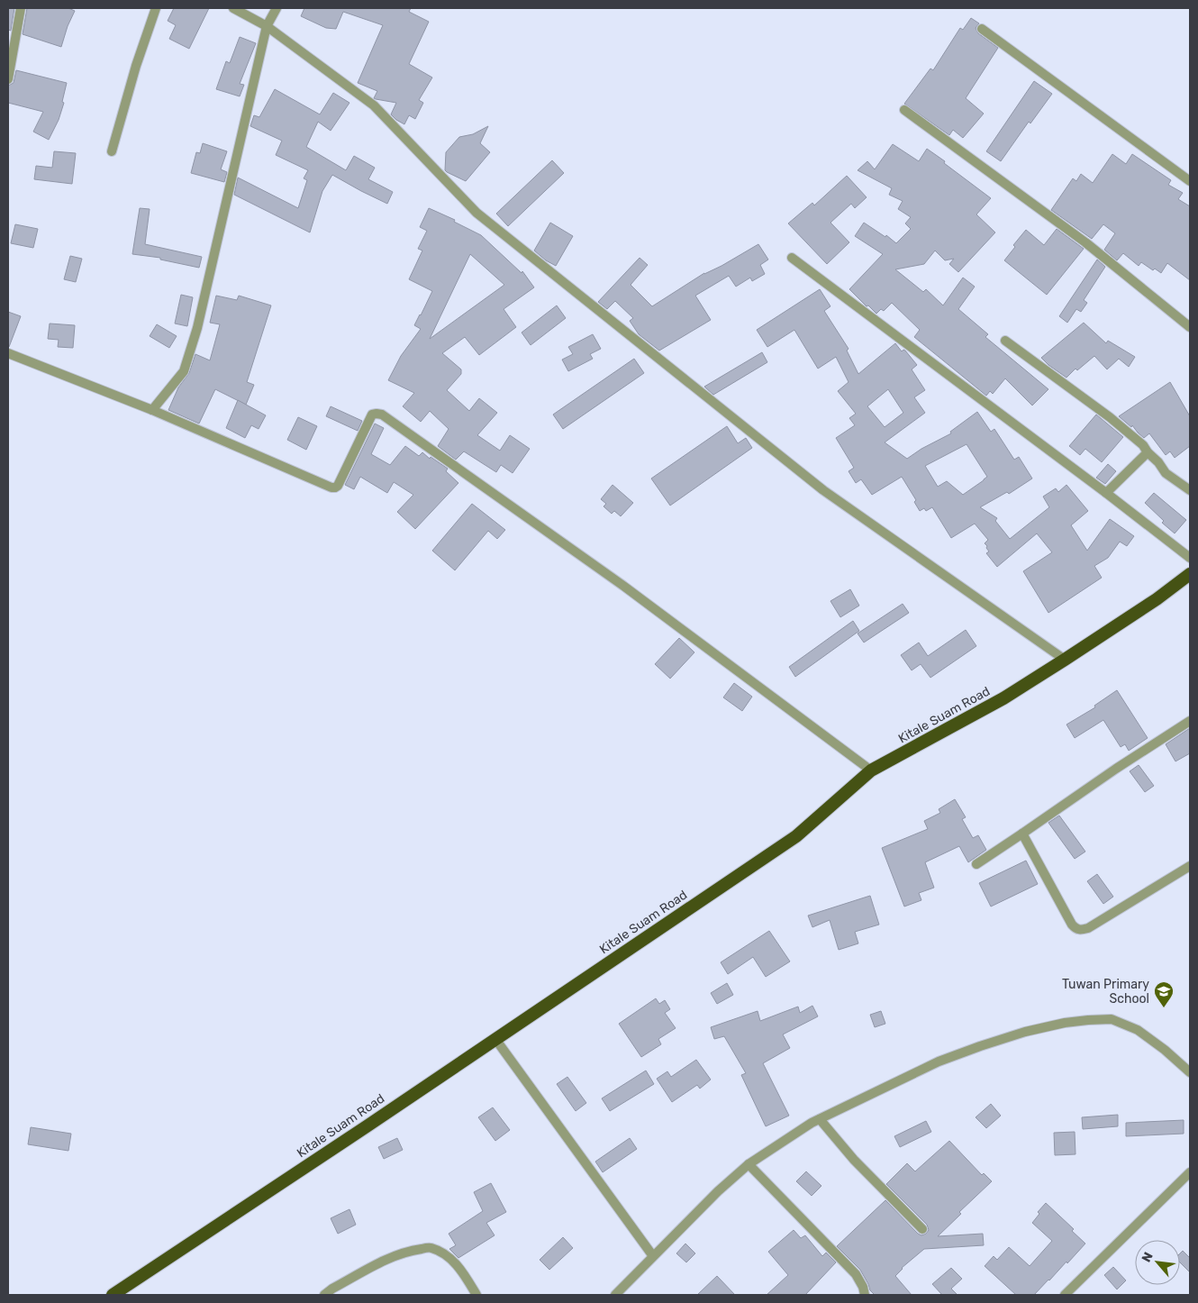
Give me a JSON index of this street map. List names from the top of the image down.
{
  "streets": {
    "highway": ["Kitale Suam Road"]
  },
  "places": {
    "school or university": ["Tuwan Primary School"]
  },
  "north": "top left"
}
